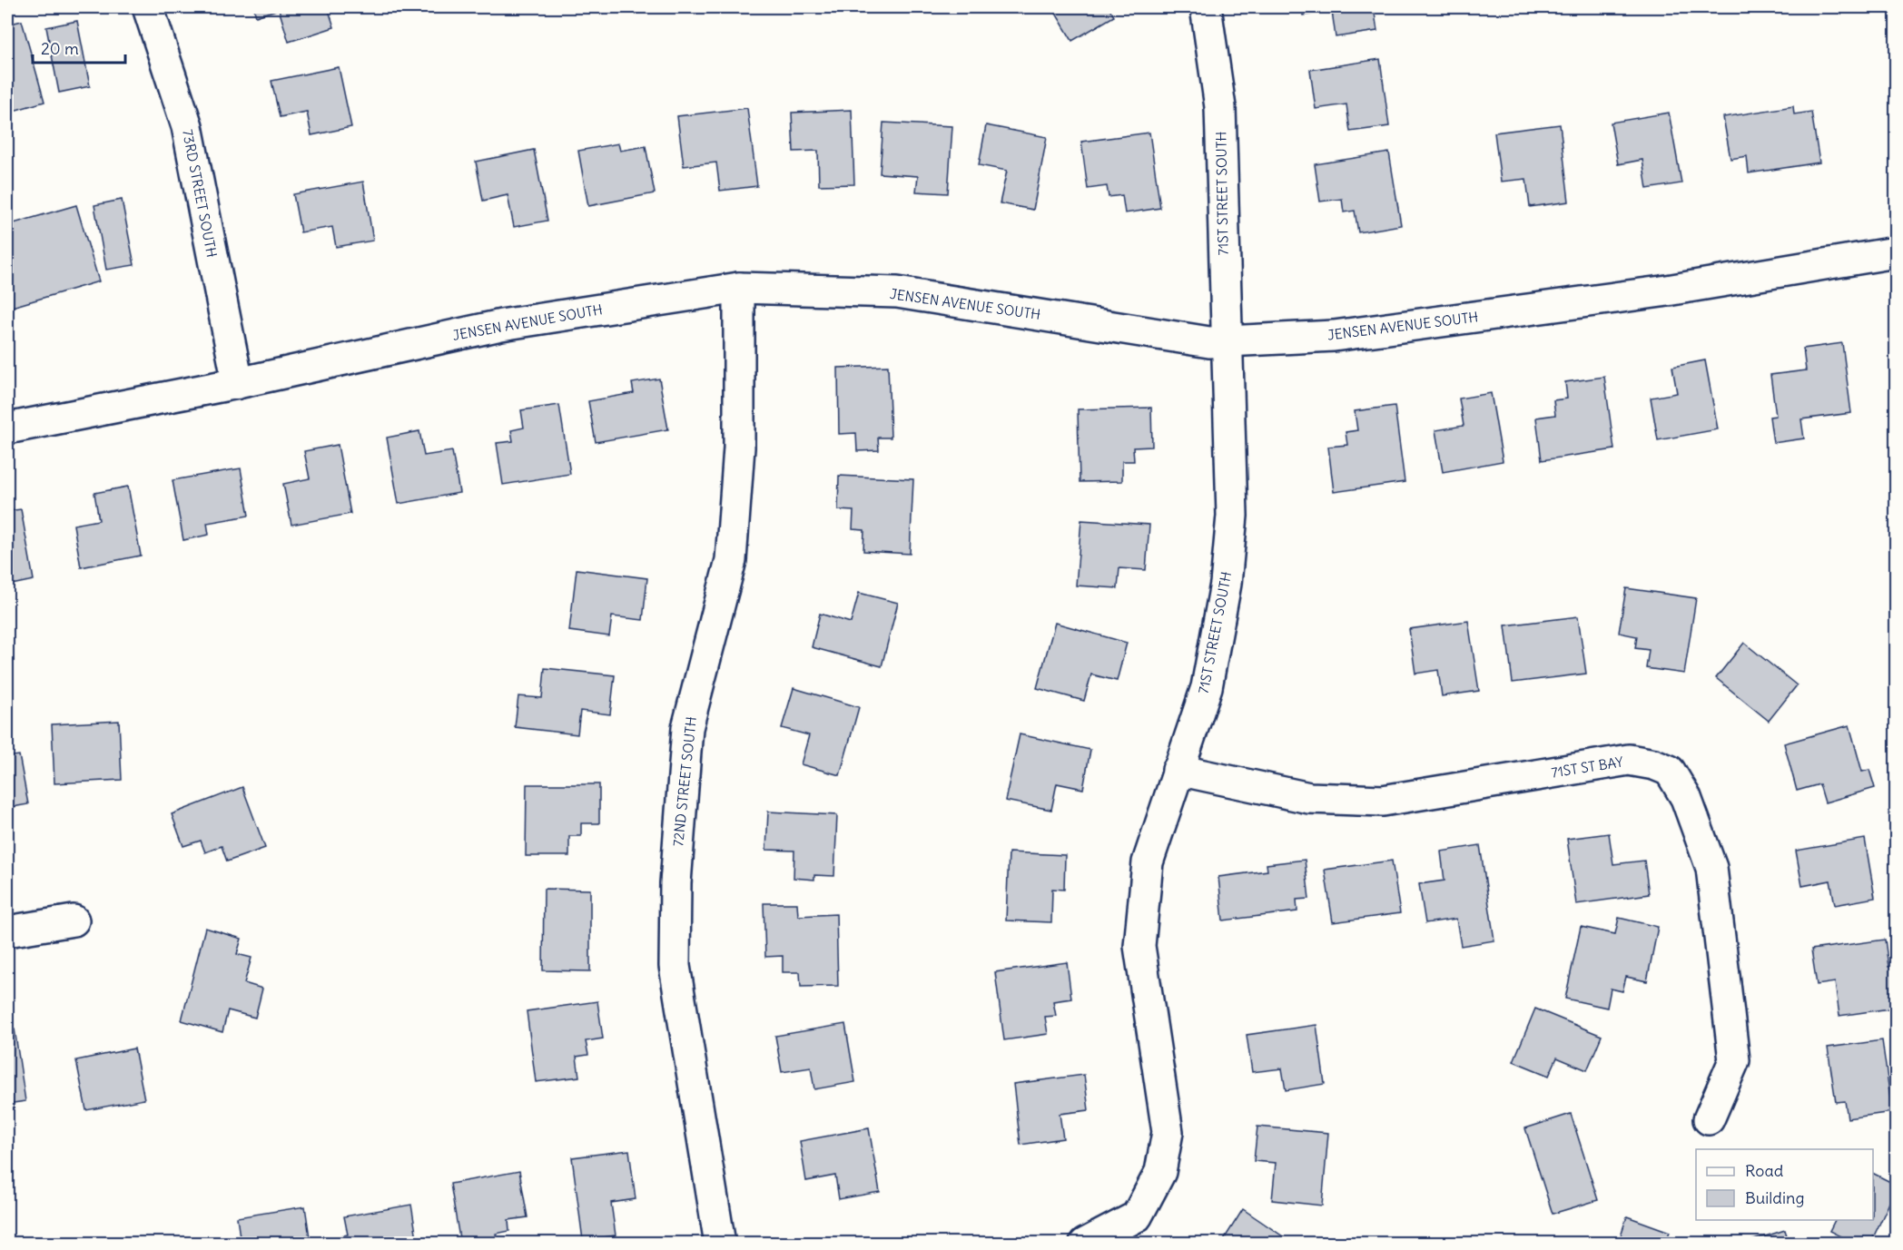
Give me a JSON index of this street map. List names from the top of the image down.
{
  "streets": {
    "street": [
      "73RD STREET SOUTH",
      "71ST STREET SOUTH",
      "JENSEN AVENUE SOUTH",
      "71ST ST BAY",
      "72ND STREET SOUTH"
    ]
  },
  "crossings": [
    ["73RD STREET SOUTH", "JENSEN AVENUE SOUTH"],
    ["71ST STREET SOUTH", "JENSEN AVENUE SOUTH"],
    ["71ST STREET SOUTH", "71ST ST BAY"],
    ["JENSEN AVENUE SOUTH", "72ND STREET SOUTH"]
  ],
  "legend": ["Road", "Building"],
  "scale_bar": "20 m"
}
